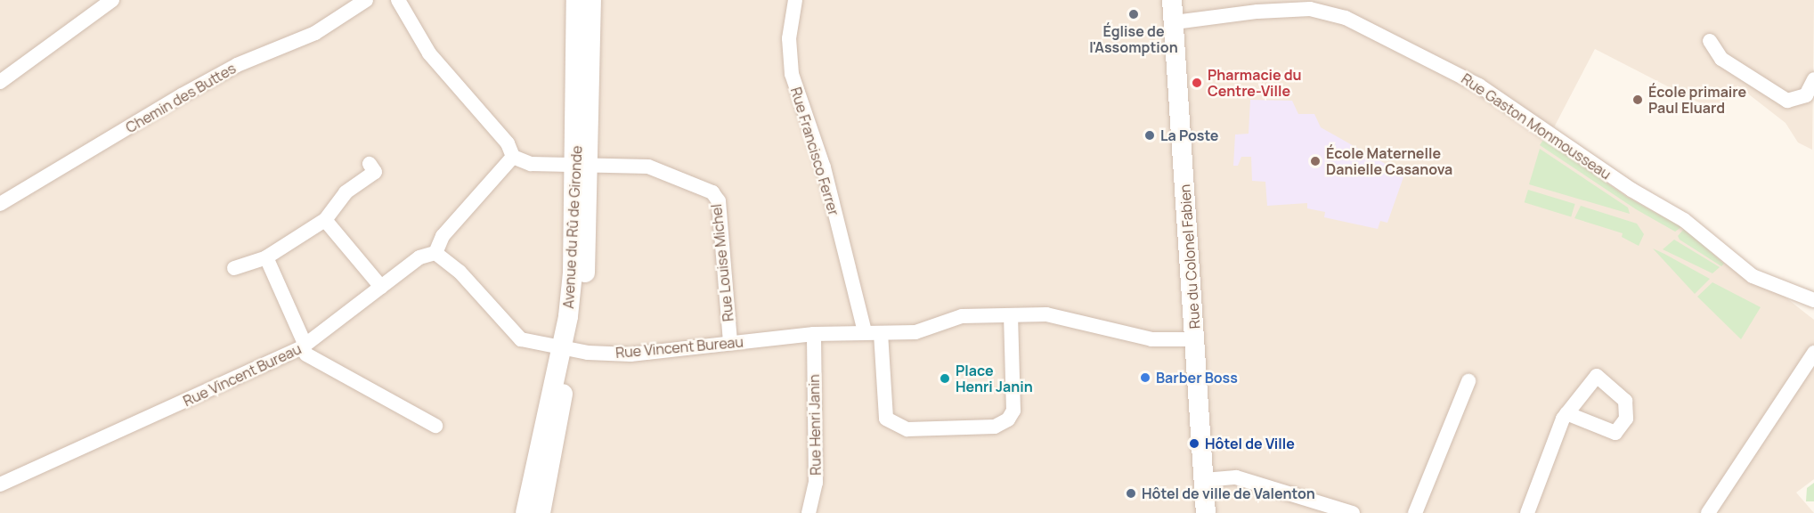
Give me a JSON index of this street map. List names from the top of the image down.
{
  "streets": {
    "main road": ["Avenue du Rû de Gironde", "Rue du Colonel Fabien"],
    "street": [
      "Chemin des Buttes",
      "Rue Gaston Monmousseau",
      "Rue Francisco Ferrer",
      "Rue Louise Michel",
      "Rue Vincent Bureau",
      "Rue Henri Janin"
    ]
  },
  "crossings": [
    ["Rue Gaston Monmousseau", "Rue du Colonel Fabien"],
    ["Rue Francisco Ferrer", "Rue Vincent Bureau"],
    ["Avenue du Rû de Gironde", "Rue Louise Michel"],
    ["Avenue du Rû de Gironde", "Rue Vincent Bureau"],
    ["Rue du Colonel Fabien", "Rue Vincent Bureau"],
    ["Rue Louise Michel", "Rue Vincent Bureau"],
    ["Rue Vincent Bureau", "Rue Henri Janin"]
  ],
  "places": [
    "Église de l'Assomption",
    "Pharmacie du Centre-Ville",
    "École primaire Paul Eluard",
    "La Poste",
    "École Maternelle Danielle Casanova",
    "Barber Boss",
    "Place Henri Janin",
    "Hôtel de Ville",
    "Hôtel de ville de Valenton"
  ]
}
